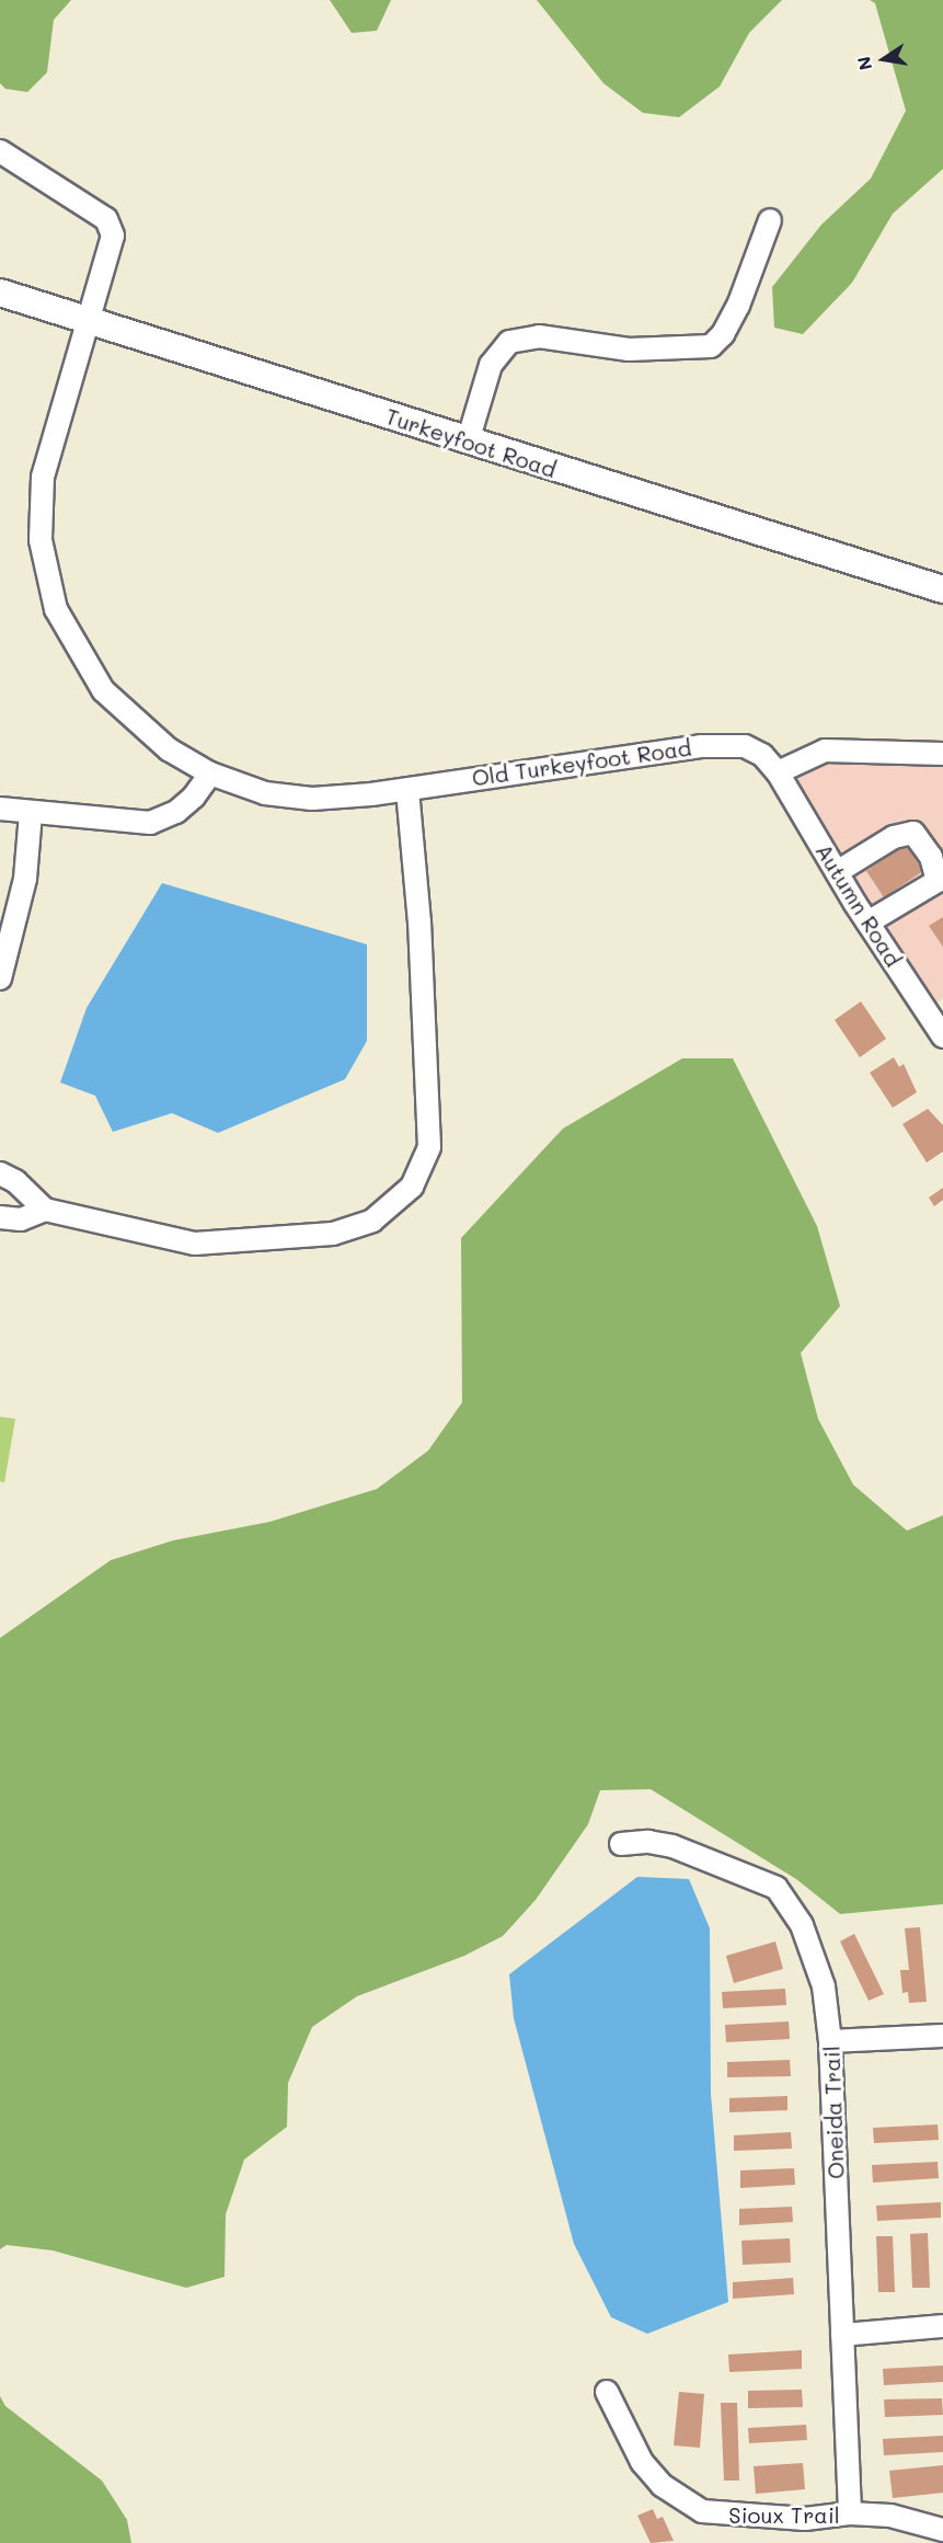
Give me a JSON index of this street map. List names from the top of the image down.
{
  "streets": {
    "main road": ["Turkeyfoot Road"],
    "street": [
      "Old Turkeyfoot Road",
      "Autumn Road",
      "Oneida Trail",
      "Sioux Trail"
    ]
  },
  "crossings": [
    ["Turkeyfoot Road", "Old Turkeyfoot Road"],
    ["Old Turkeyfoot Road", "Autumn Road"],
    ["Oneida Trail", "Sioux Trail"]
  ],
  "north": "left"
}
